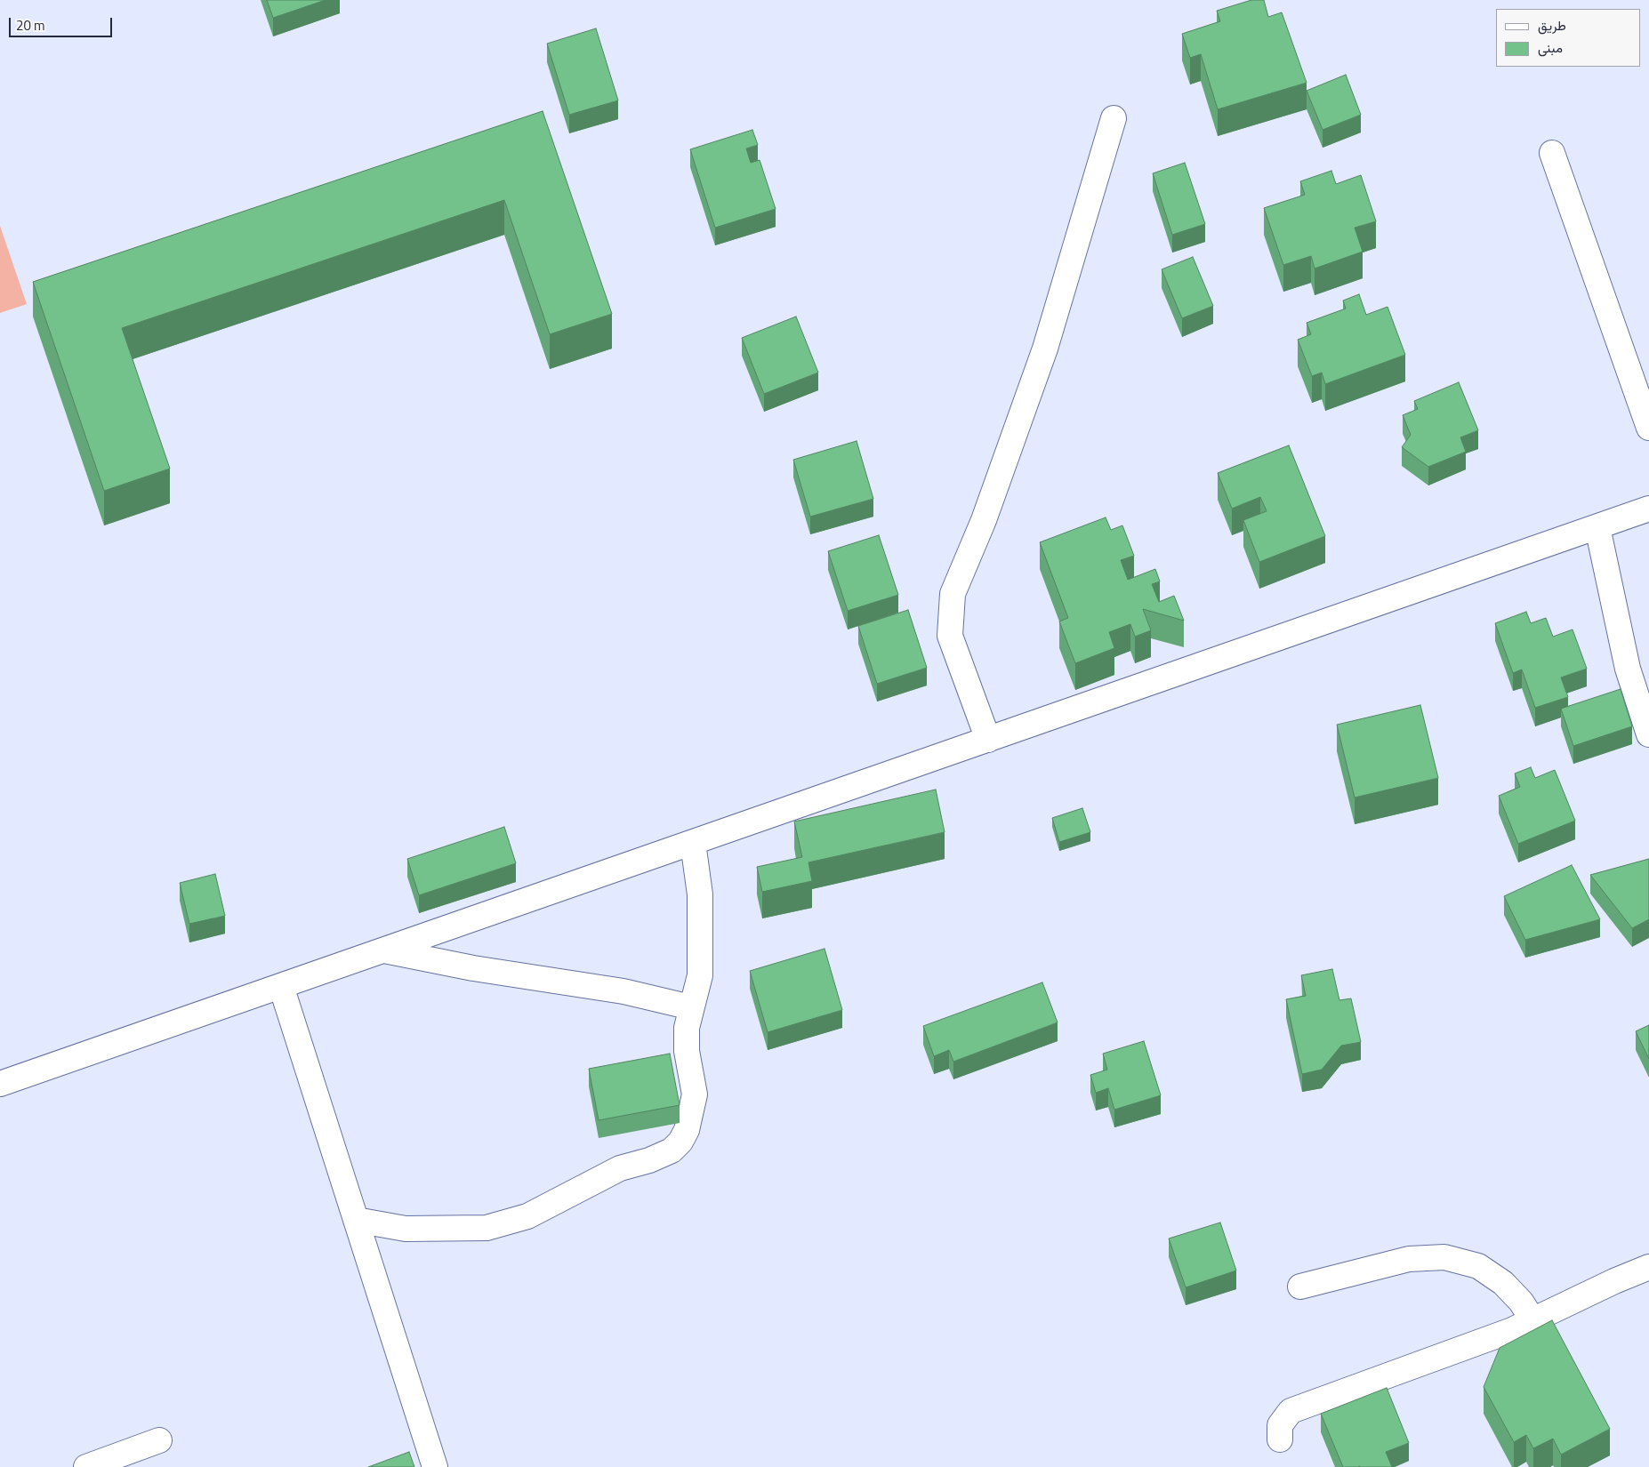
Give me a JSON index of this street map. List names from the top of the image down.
{
  "legend": ["طريق", "مبنى"],
  "scale_bar": "20 m"
}
